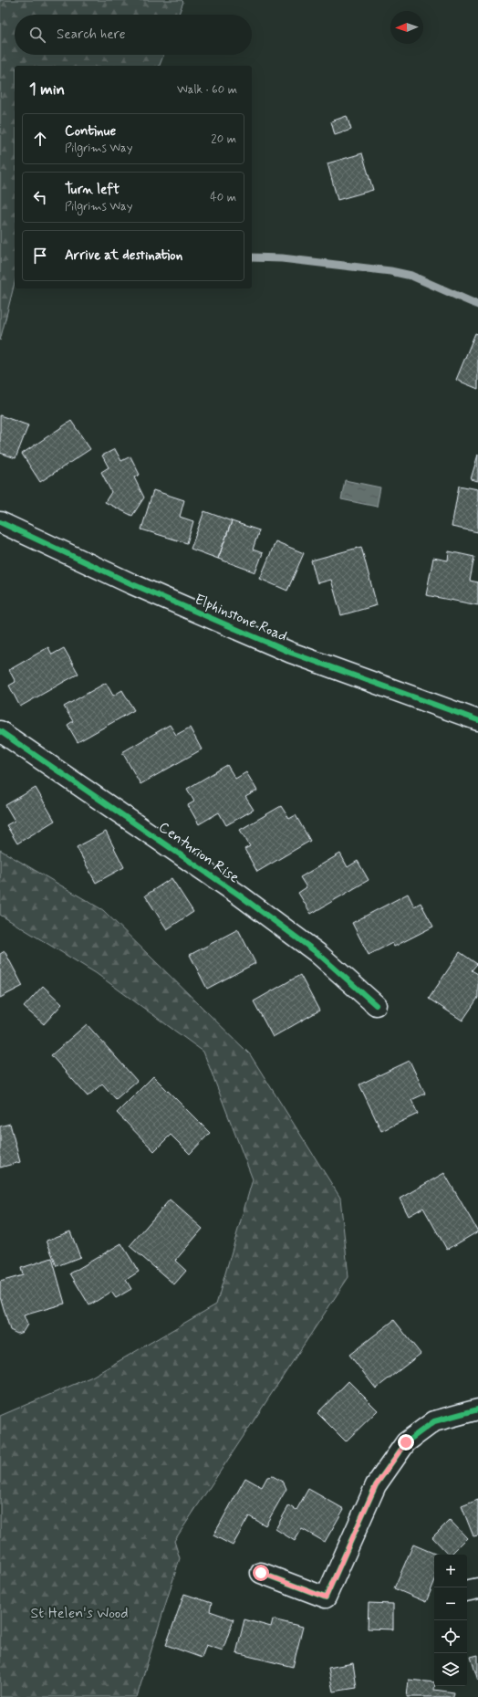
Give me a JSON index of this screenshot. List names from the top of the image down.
{
  "streets": {
    "street": ["Elphinstone Road", "Centurion Rise"]
  },
  "parks": ["St Helen's Wood"],
  "north": "left",
  "page": {
    "search": "Search here",
    "heading": ["1 min", "Walk · 60 m"],
    "list": [
      ["Continue", "Pilgrims Way", "20 m"],
      ["Turn left", "Pilgrims Way", "40 m"],
      "Arrive at destination"
    ],
    "map_buttons": ["+", "−"]
  }
}
